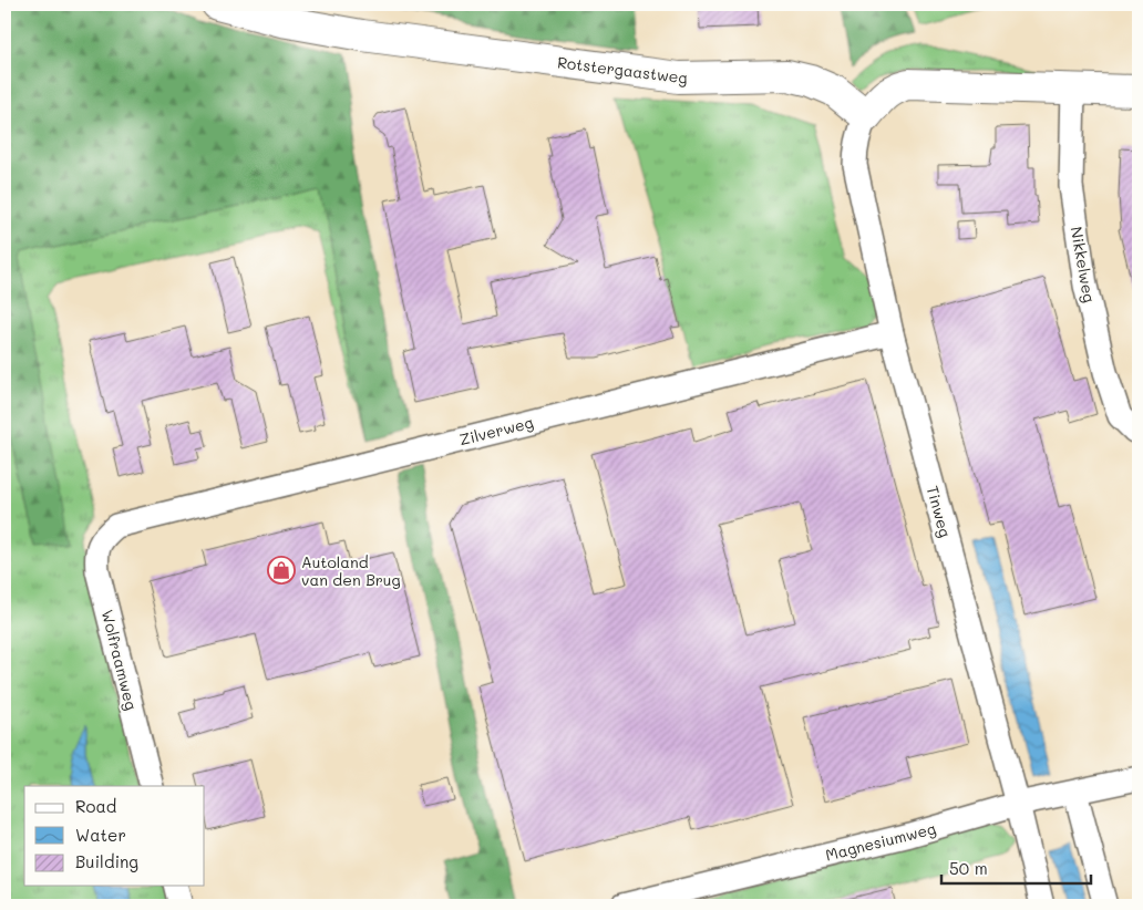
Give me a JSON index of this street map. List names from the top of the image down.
{
  "streets": {
    "street": [
      "Rotstergaastweg",
      "Nikkelweg",
      "Zilverweg",
      "Tinweg",
      "Wolfraamweg",
      "Magnesiumweg"
    ]
  },
  "crossings": [
    ["Rotstergaastweg", "Tinweg"],
    ["Zilverweg", "Tinweg"],
    ["Zilverweg", "Wolfraamweg"],
    ["Tinweg", "Magnesiumweg"]
  ],
  "places": {
    "shop": ["Autoland van den Brug"]
  },
  "legend": ["Road", "Water", "Building"],
  "scale_bar": "50 m"
}
